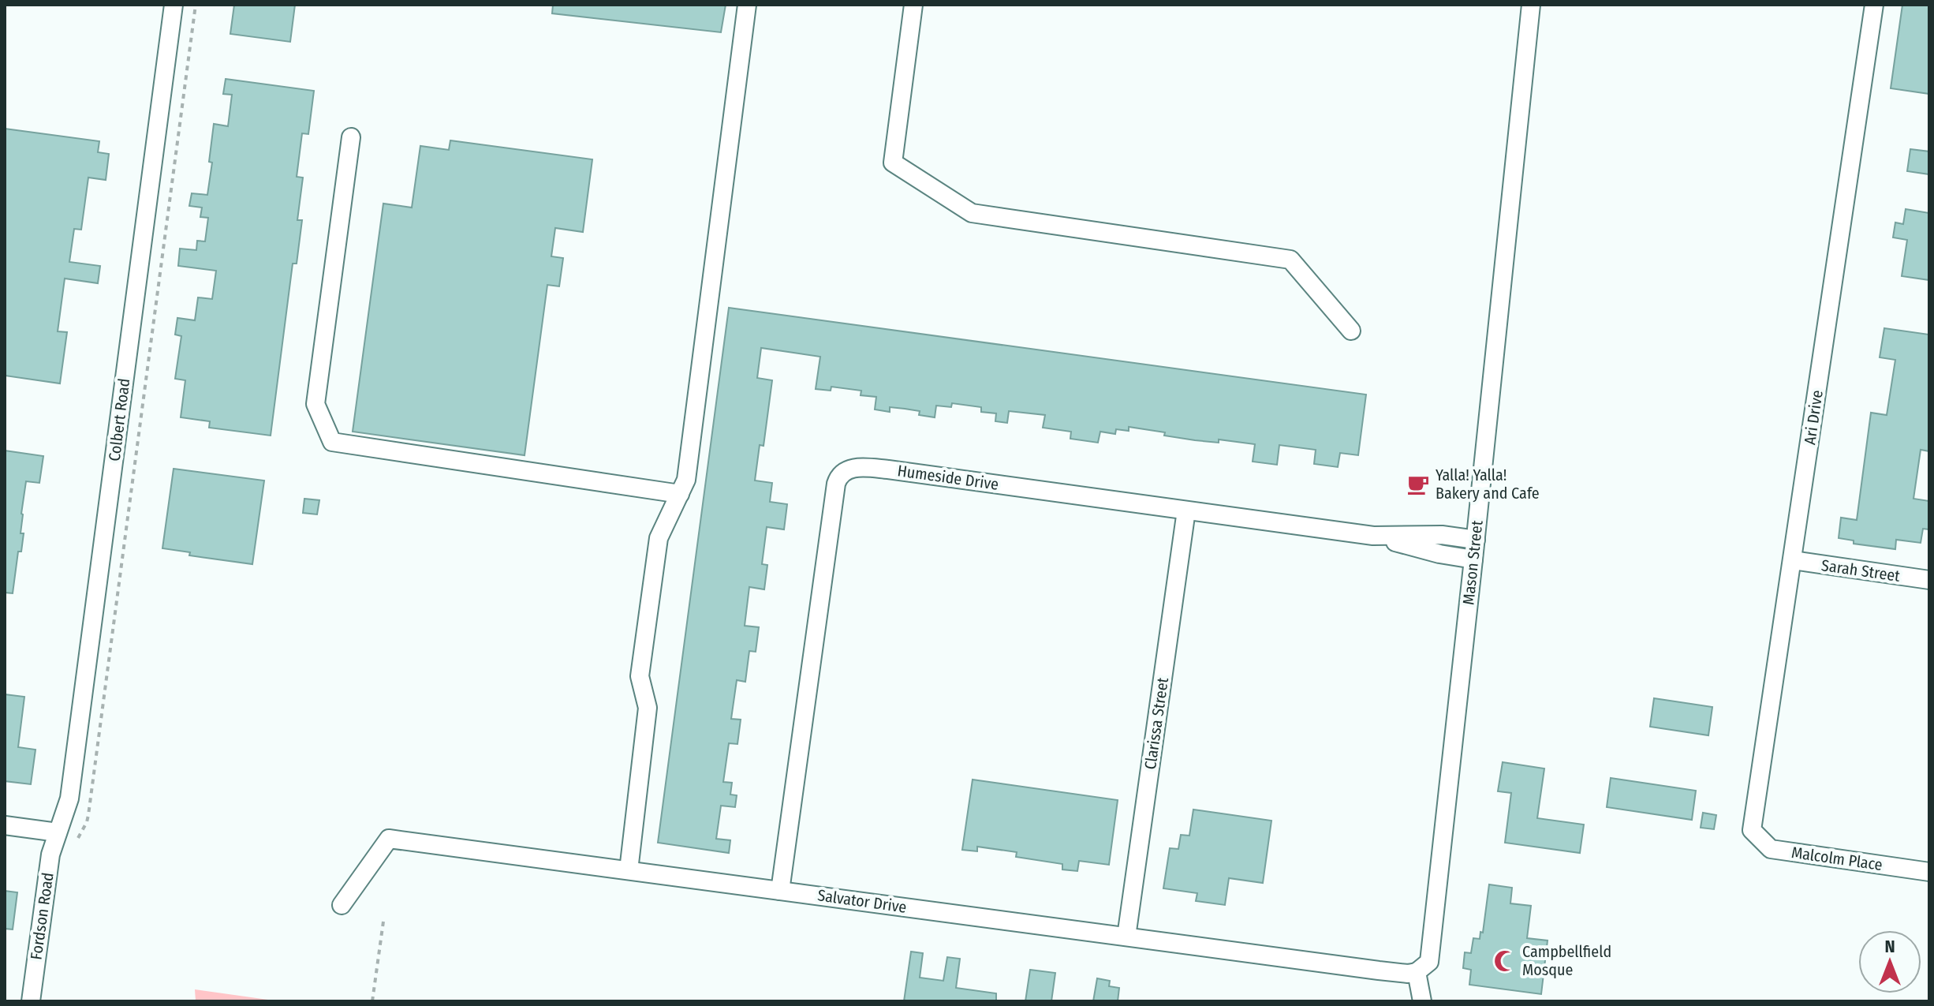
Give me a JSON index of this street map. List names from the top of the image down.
{
  "streets": {
    "street": [
      "Ari Drive",
      "Colbert Road",
      "Humeside Drive",
      "Mason Street",
      "Sarah Street",
      "Clarissa Street",
      "Malcolm Place",
      "Salvator Drive",
      "Fordson Road"
    ]
  },
  "crossings": [
    ["Ari Drive", "Sarah Street"],
    ["Ari Drive", "Malcolm Place"],
    ["Colbert Road", "Fordson Road"],
    ["Humeside Drive", "Mason Street"],
    ["Humeside Drive", "Clarissa Street"],
    ["Humeside Drive", "Salvator Drive"],
    ["Mason Street", "Salvator Drive"],
    ["Clarissa Street", "Salvator Drive"]
  ],
  "places": {
    "cafe": ["Yalla! Yalla! Bakery and Cafe"],
    "mosque": ["Campbellfield Mosque"]
  },
  "north": "top"
}
